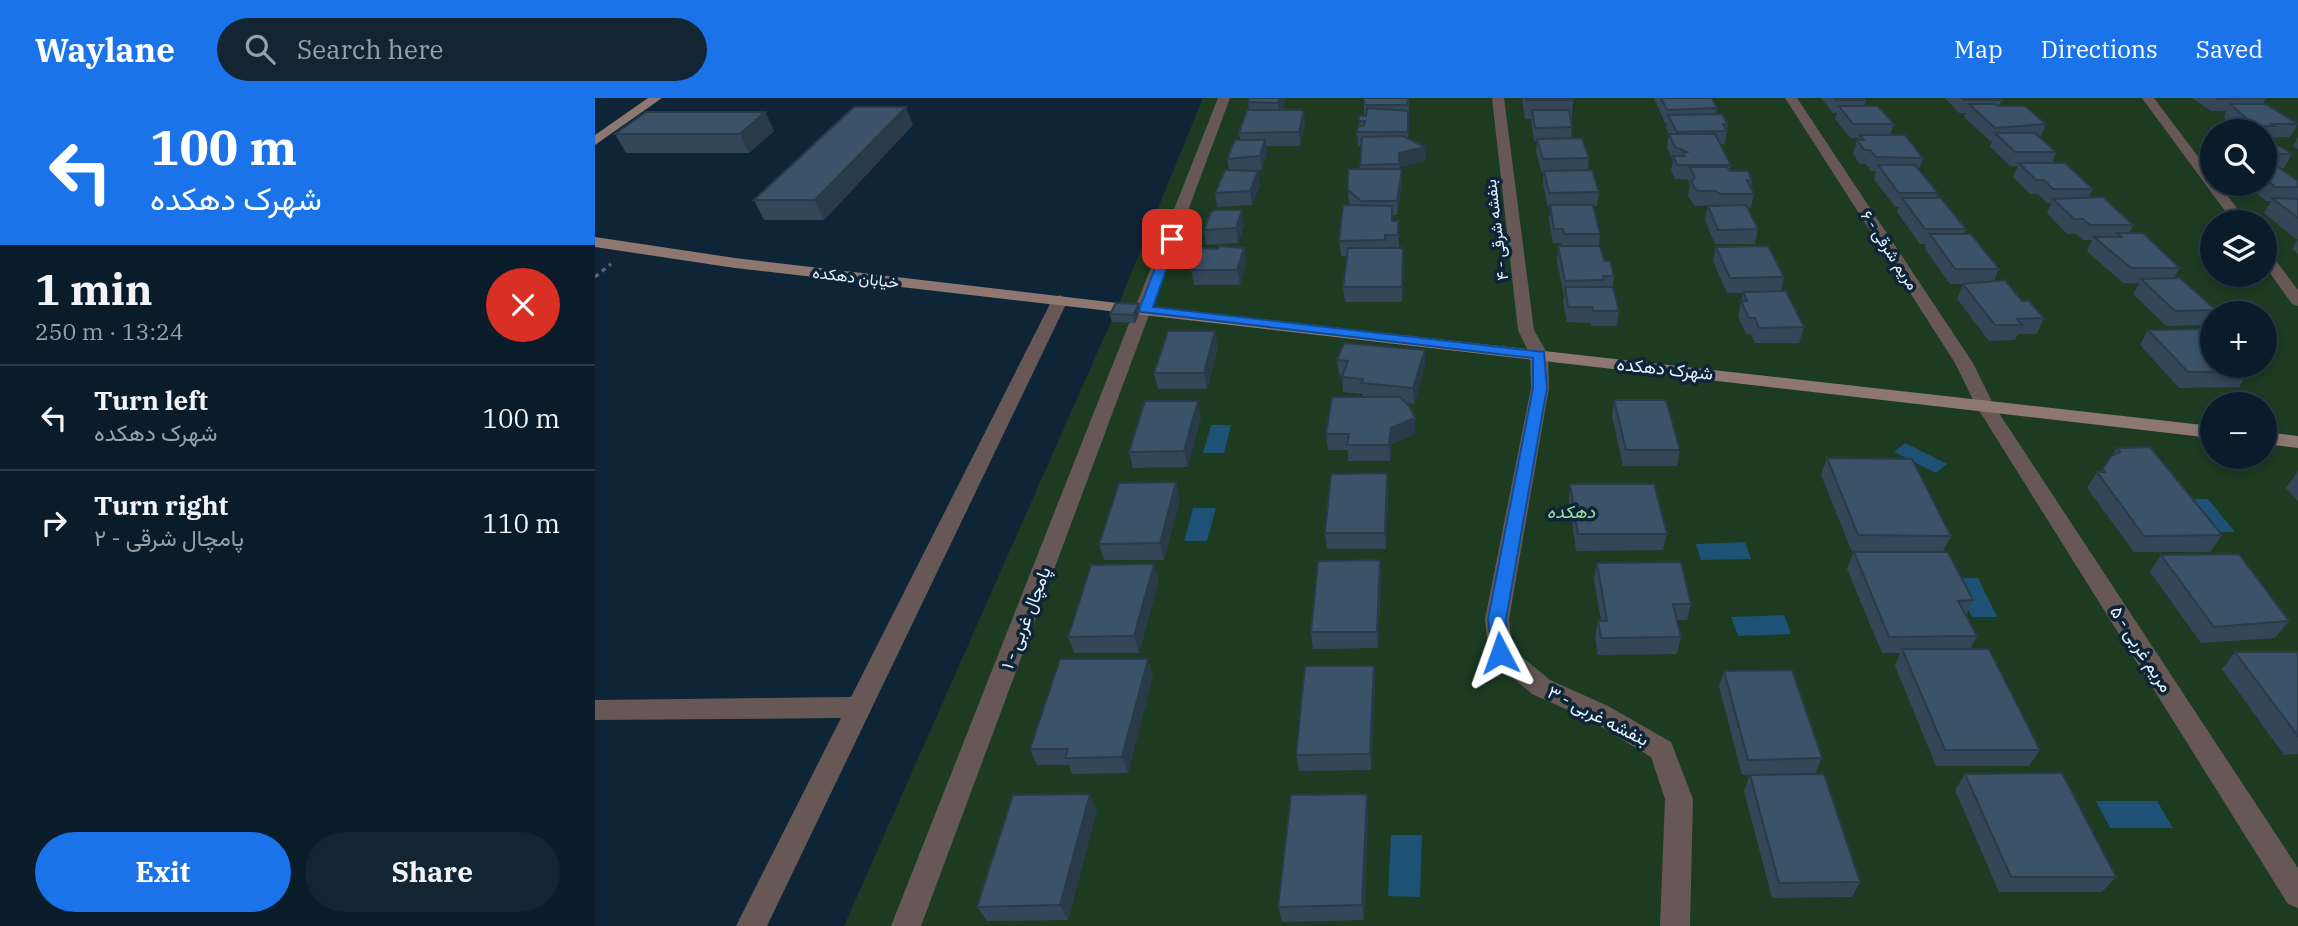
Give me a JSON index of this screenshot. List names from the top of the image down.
{
  "streets": {
    "street": [
      "بنفشه شرقی - ۴",
      "مریم شرقی - ۶",
      "خیابان دهکده",
      "شهرک دهکده",
      "پامچال غربی - ۱",
      "مریم غربی - ۵",
      "بنفشه غربی - ۳"
    ]
  },
  "crossings": [
    ["بنفشه شرقی - ۴", "شهرک دهکده"],
    ["بنفشه شرقی - ۴", "بنفشه غربی - ۳"],
    ["مریم شرقی - ۶", "شهرک دهکده"],
    ["مریم شرقی - ۶", "مریم غربی - ۵"],
    ["خیابان دهکده", "شهرک دهکده"],
    ["شهرک دهکده", "پامچال غربی - ۱"],
    ["شهرک دهکده", "مریم غربی - ۵"],
    ["شهرک دهکده", "بنفشه غربی - ۳"]
  ],
  "parks": ["دهکده"],
  "page": {
    "header": "Waylane",
    "search": "Search here",
    "nav": ["Map", "Directions", "Saved"],
    "turn": ["100 m", "شهرک دهکده"],
    "map_buttons": ["+", "−"],
    "heading": ["1 min", "250 m · 13:24"],
    "list": [
      {
        "name": "Turn left",
        "note": "شهرک دهکده",
        "value": "100 m"
      },
      {
        "name": "Turn right",
        "note": "پامچال شرقی - ۲",
        "value": "110 m"
      }
    ],
    "buttons": ["Exit", "Share"]
  }
}
